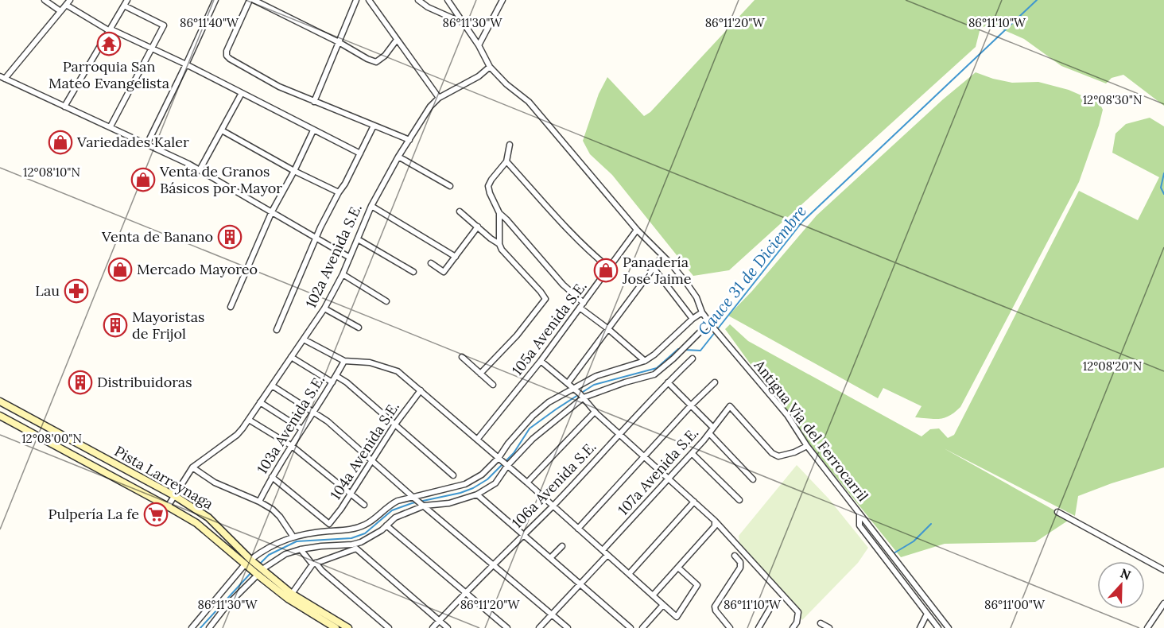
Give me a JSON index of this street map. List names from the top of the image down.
{
  "streets": {
    "main road": ["Pista Larreynaga"],
    "street": [
      "102a Avenida S.E.",
      "105a Avenida S.E.",
      "103a Avenida S.E.",
      "Antigua Vía del Ferrocarril",
      "104a Avenida S.E.",
      "107a Avenida S.E.",
      "106a Avenida S.E."
    ]
  },
  "crossings": [
    ["102a Avenida S.E.", "Antigua Vía del Ferrocarril"],
    ["102a Avenida S.E.", "Pista Larreynaga"],
    ["105a Avenida S.E.", "Antigua Vía del Ferrocarril"],
    ["103a Avenida S.E.", "104a Avenida S.E."],
    ["Antigua Vía del Ferrocarril", "107a Avenida S.E."]
  ],
  "water": ["Cauce 31 de Diciembre"],
  "places": {
    "temple": ["Parroquia San Mateo Evangelista"],
    "shop": [
      "Variedades Kaler",
      "Venta de Granos Básicos por Mayor",
      "Mercado Mayoreo",
      "Panadería José Jaime"
    ],
    "building": ["Venta de Banano", "Mayoristas de Frijol", "Distribuidoras"],
    "pharmacy": ["Lau"],
    "supermarket": ["Pulpería La fe"]
  },
  "north": "top",
  "coordinates": [
    "86°11'30\"W",
    "86°11'40\"W",
    "86°11'20\"W",
    "86°11'10\"W",
    "12°08'30\"N",
    "12°08'10\"N",
    "12°08'20\"N",
    "12°08'00\"N",
    "86°11'00\"W"
  ]
}
